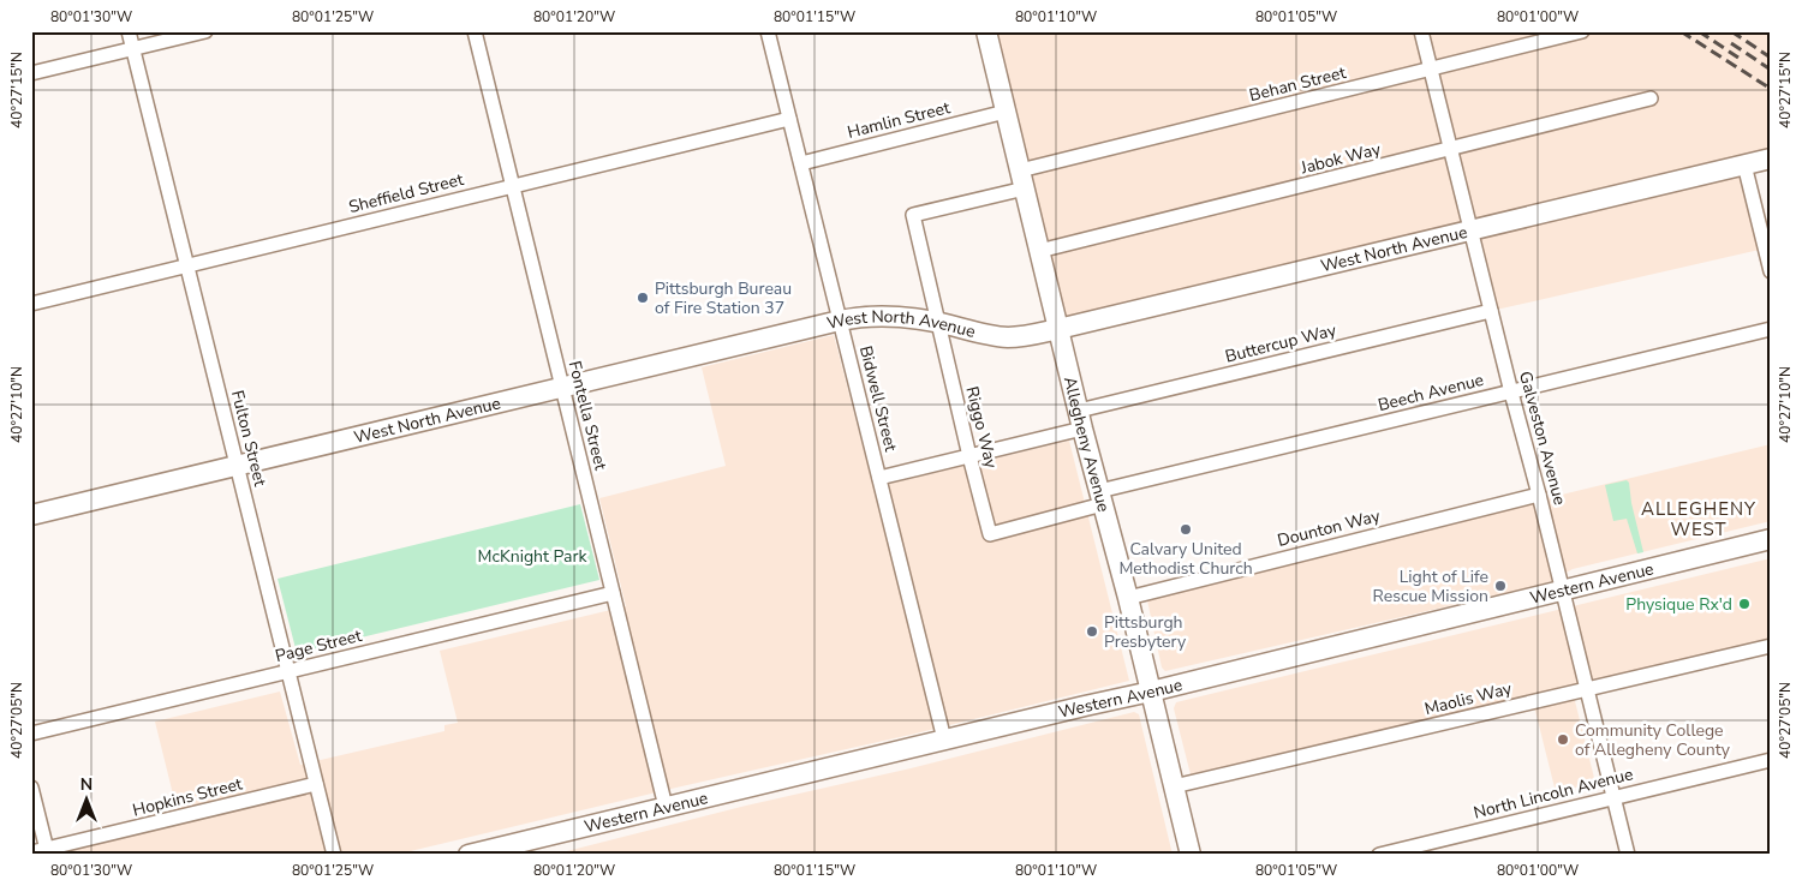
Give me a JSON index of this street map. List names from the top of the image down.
{
  "streets": {
    "main road": ["West North Avenue", "Allegheny Avenue", "Western Avenue"],
    "street": [
      "Behan Street",
      "Hamlin Street",
      "Jabok Way",
      "Sheffield Street",
      "Buttercup Way",
      "Beech Avenue",
      "Bidwell Street",
      "Fontella Street",
      "Riggo Way",
      "Fulton Street",
      "Galveston Avenue",
      "Dounton Way",
      "Page Street",
      "Maolis Way",
      "North Lincoln Avenue",
      "Hopkins Street"
    ]
  },
  "crossings": [
    ["Behan Street", "Riggo Way"],
    ["Behan Street", "Galveston Avenue"],
    ["Behan Street", "Allegheny Avenue"],
    ["Hamlin Street", "Bidwell Street"],
    ["Hamlin Street", "Allegheny Avenue"],
    ["Jabok Way", "Galveston Avenue"],
    ["Jabok Way", "Allegheny Avenue"],
    ["Sheffield Street", "Bidwell Street"],
    ["Sheffield Street", "Fontella Street"],
    ["Sheffield Street", "Fulton Street"],
    ["West North Avenue", "Bidwell Street"],
    ["West North Avenue", "Fontella Street"],
    ["West North Avenue", "Riggo Way"],
    ["West North Avenue", "Fulton Street"],
    ["West North Avenue", "Galveston Avenue"],
    ["West North Avenue", "Allegheny Avenue"],
    ["Buttercup Way", "Bidwell Street"],
    ["Buttercup Way", "Riggo Way"],
    ["Buttercup Way", "Galveston Avenue"],
    ["Buttercup Way", "Allegheny Avenue"],
    ["Beech Avenue", "Riggo Way"],
    ["Beech Avenue", "Galveston Avenue"],
    ["Beech Avenue", "Allegheny Avenue"],
    ["Bidwell Street", "Western Avenue"],
    ["Fontella Street", "Western Avenue"],
    ["Fontella Street", "Page Street"],
    ["Riggo Way", "Allegheny Avenue"],
    ["Fulton Street", "Page Street"],
    ["Fulton Street", "Hopkins Street"],
    ["Galveston Avenue", "Dounton Way"],
    ["Galveston Avenue", "Western Avenue"],
    ["Galveston Avenue", "Maolis Way"],
    ["Galveston Avenue", "North Lincoln Avenue"],
    ["Allegheny Avenue", "Dounton Way"],
    ["Allegheny Avenue", "Western Avenue"],
    ["Allegheny Avenue", "Maolis Way"]
  ],
  "districts": ["ALLEGHENY WEST"],
  "parks": ["McKnight Park"],
  "places": [
    "Pittsburgh Bureau of Fire Station 37",
    "Calvary United Methodist Church",
    "Light of Life Rescue Mission",
    "Physique Rx'd",
    "Pittsburgh Presbytery",
    "Community College of Allegheny County"
  ],
  "north": "top",
  "coordinates": [
    "80°01'30\"W",
    "80°01'25\"W",
    "80°01'20\"W",
    "80°01'15\"W",
    "80°01'10\"W",
    "80°01'05\"W",
    "80°01'00\"W",
    "40°27'15\"N",
    "40°27'10\"N",
    "40°27'05\"N"
  ]
}
